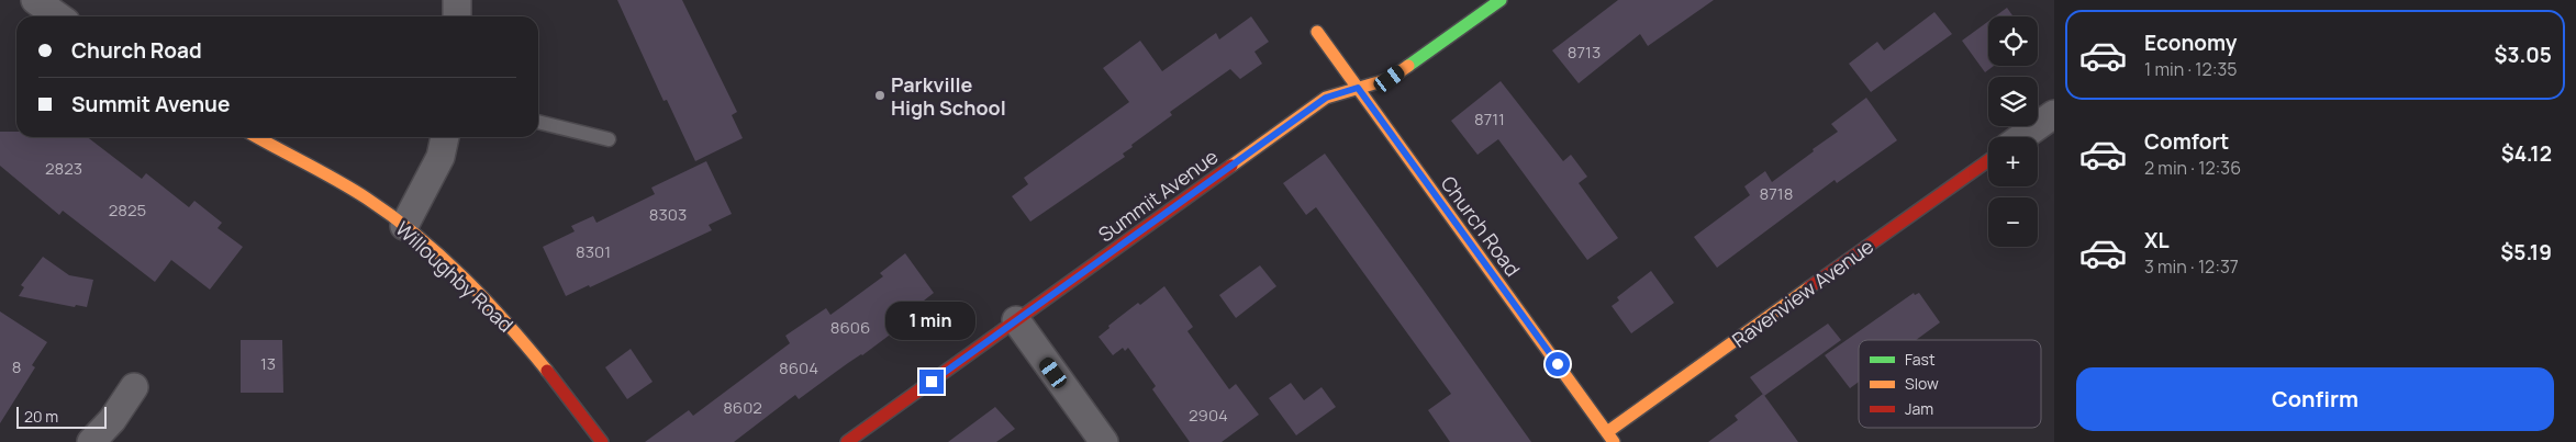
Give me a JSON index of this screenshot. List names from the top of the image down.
{
  "streets": {
    "street": [
      "Summit Avenue",
      "Church Road",
      "Willoughby Road",
      "Ravenview Avenue"
    ]
  },
  "crossings": [
    ["Summit Avenue", "Church Road"],
    ["Church Road", "Ravenview Avenue"]
  ],
  "places": ["Parkville High School"],
  "house_numbers": [
    "8713",
    "8711",
    "2823",
    "8718",
    "2825",
    "8303",
    "8301",
    "8606",
    "13",
    "8",
    "8604",
    "8602",
    "2904"
  ],
  "legend": ["Fast", "Slow", "Jam"],
  "scale_bar": "20 m",
  "page": {
    "list": [
      {
        "name": "Economy",
        "note": "1 min · 12:35",
        "value": "$3.05"
      },
      {
        "name": "Comfort",
        "note": "2 min · 12:36",
        "value": "$4.12"
      },
      {
        "name": "XL",
        "note": "3 min · 12:37",
        "value": "$5.19"
      }
    ],
    "map_buttons": ["+", "−"],
    "banner": ["Church Road", "Summit Avenue"],
    "bubble": "1 min",
    "buttons": "Confirm",
    "scale": "20 m"
  }
}
